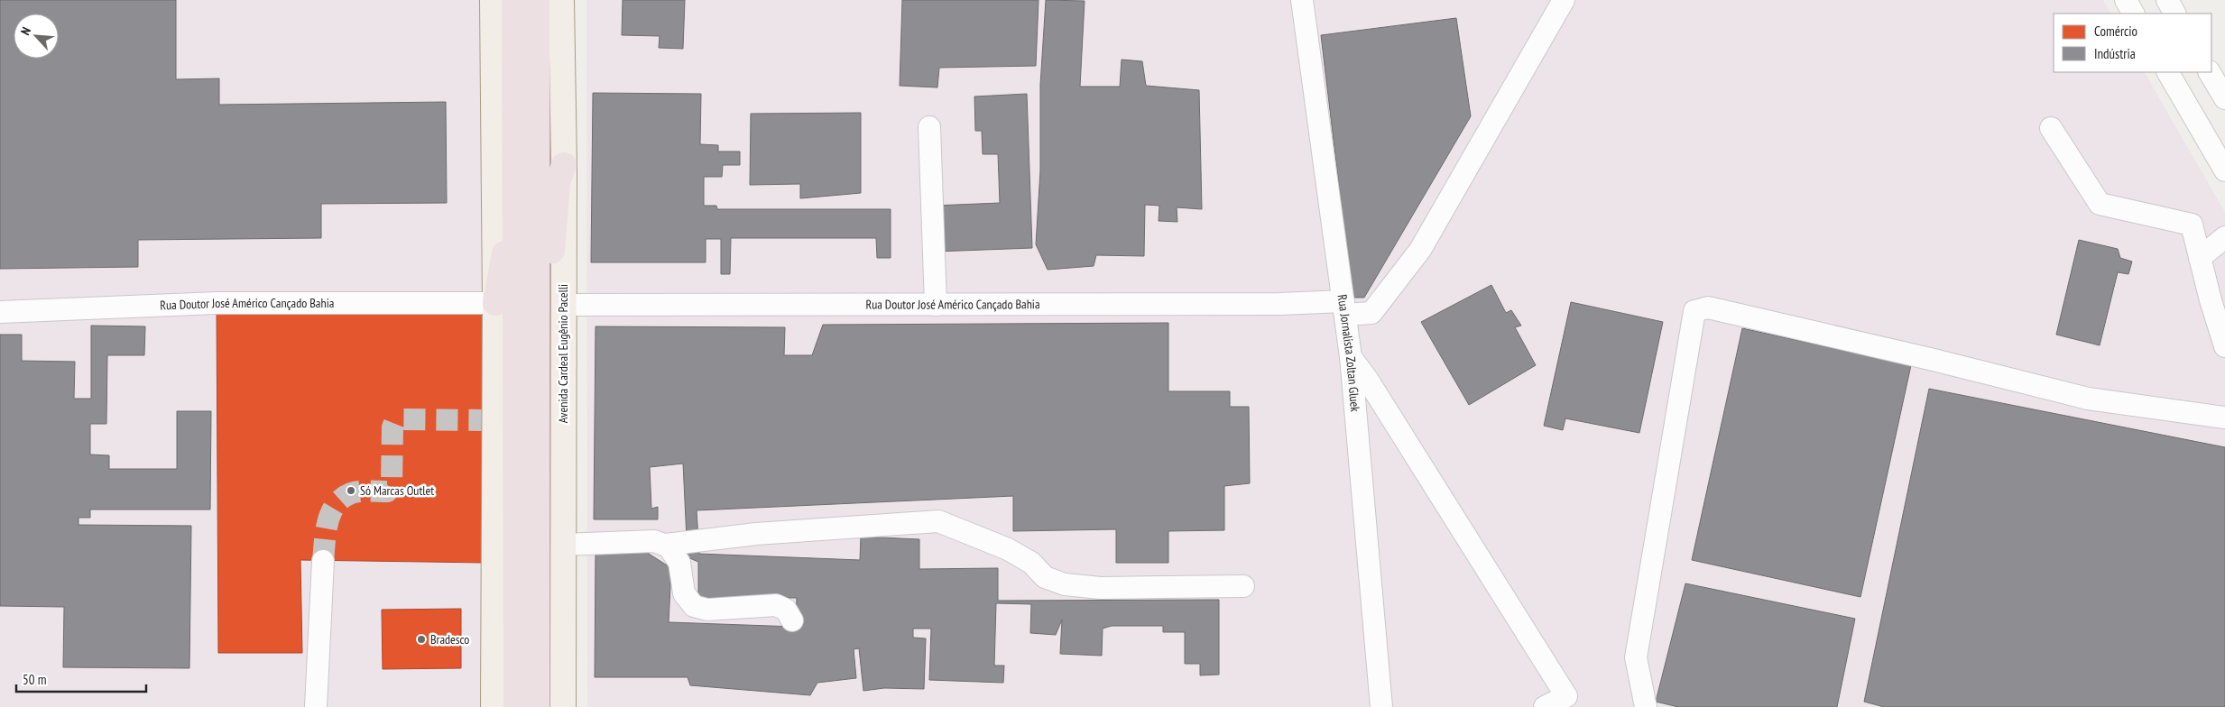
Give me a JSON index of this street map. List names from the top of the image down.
{
  "streets": {
    "highway": ["Avenida Cardeal Eugênio Pacelli"],
    "street": ["Rua Doutor José Américo Cançado Bahia", "Rua Jornalista Zoltan Gluek"]
  },
  "crossings": [
    ["Rua Doutor José Américo Cançado Bahia", "Rua Jornalista Zoltan Gluek"],
    ["Rua Doutor José Américo Cançado Bahia", "Avenida Cardeal Eugênio Pacelli"]
  ],
  "places": ["Só Marcas Outlet", "Bradesco"],
  "legend": ["Comércio", "Indústria"],
  "scale_bar": "50 m",
  "north": "top left"
}
